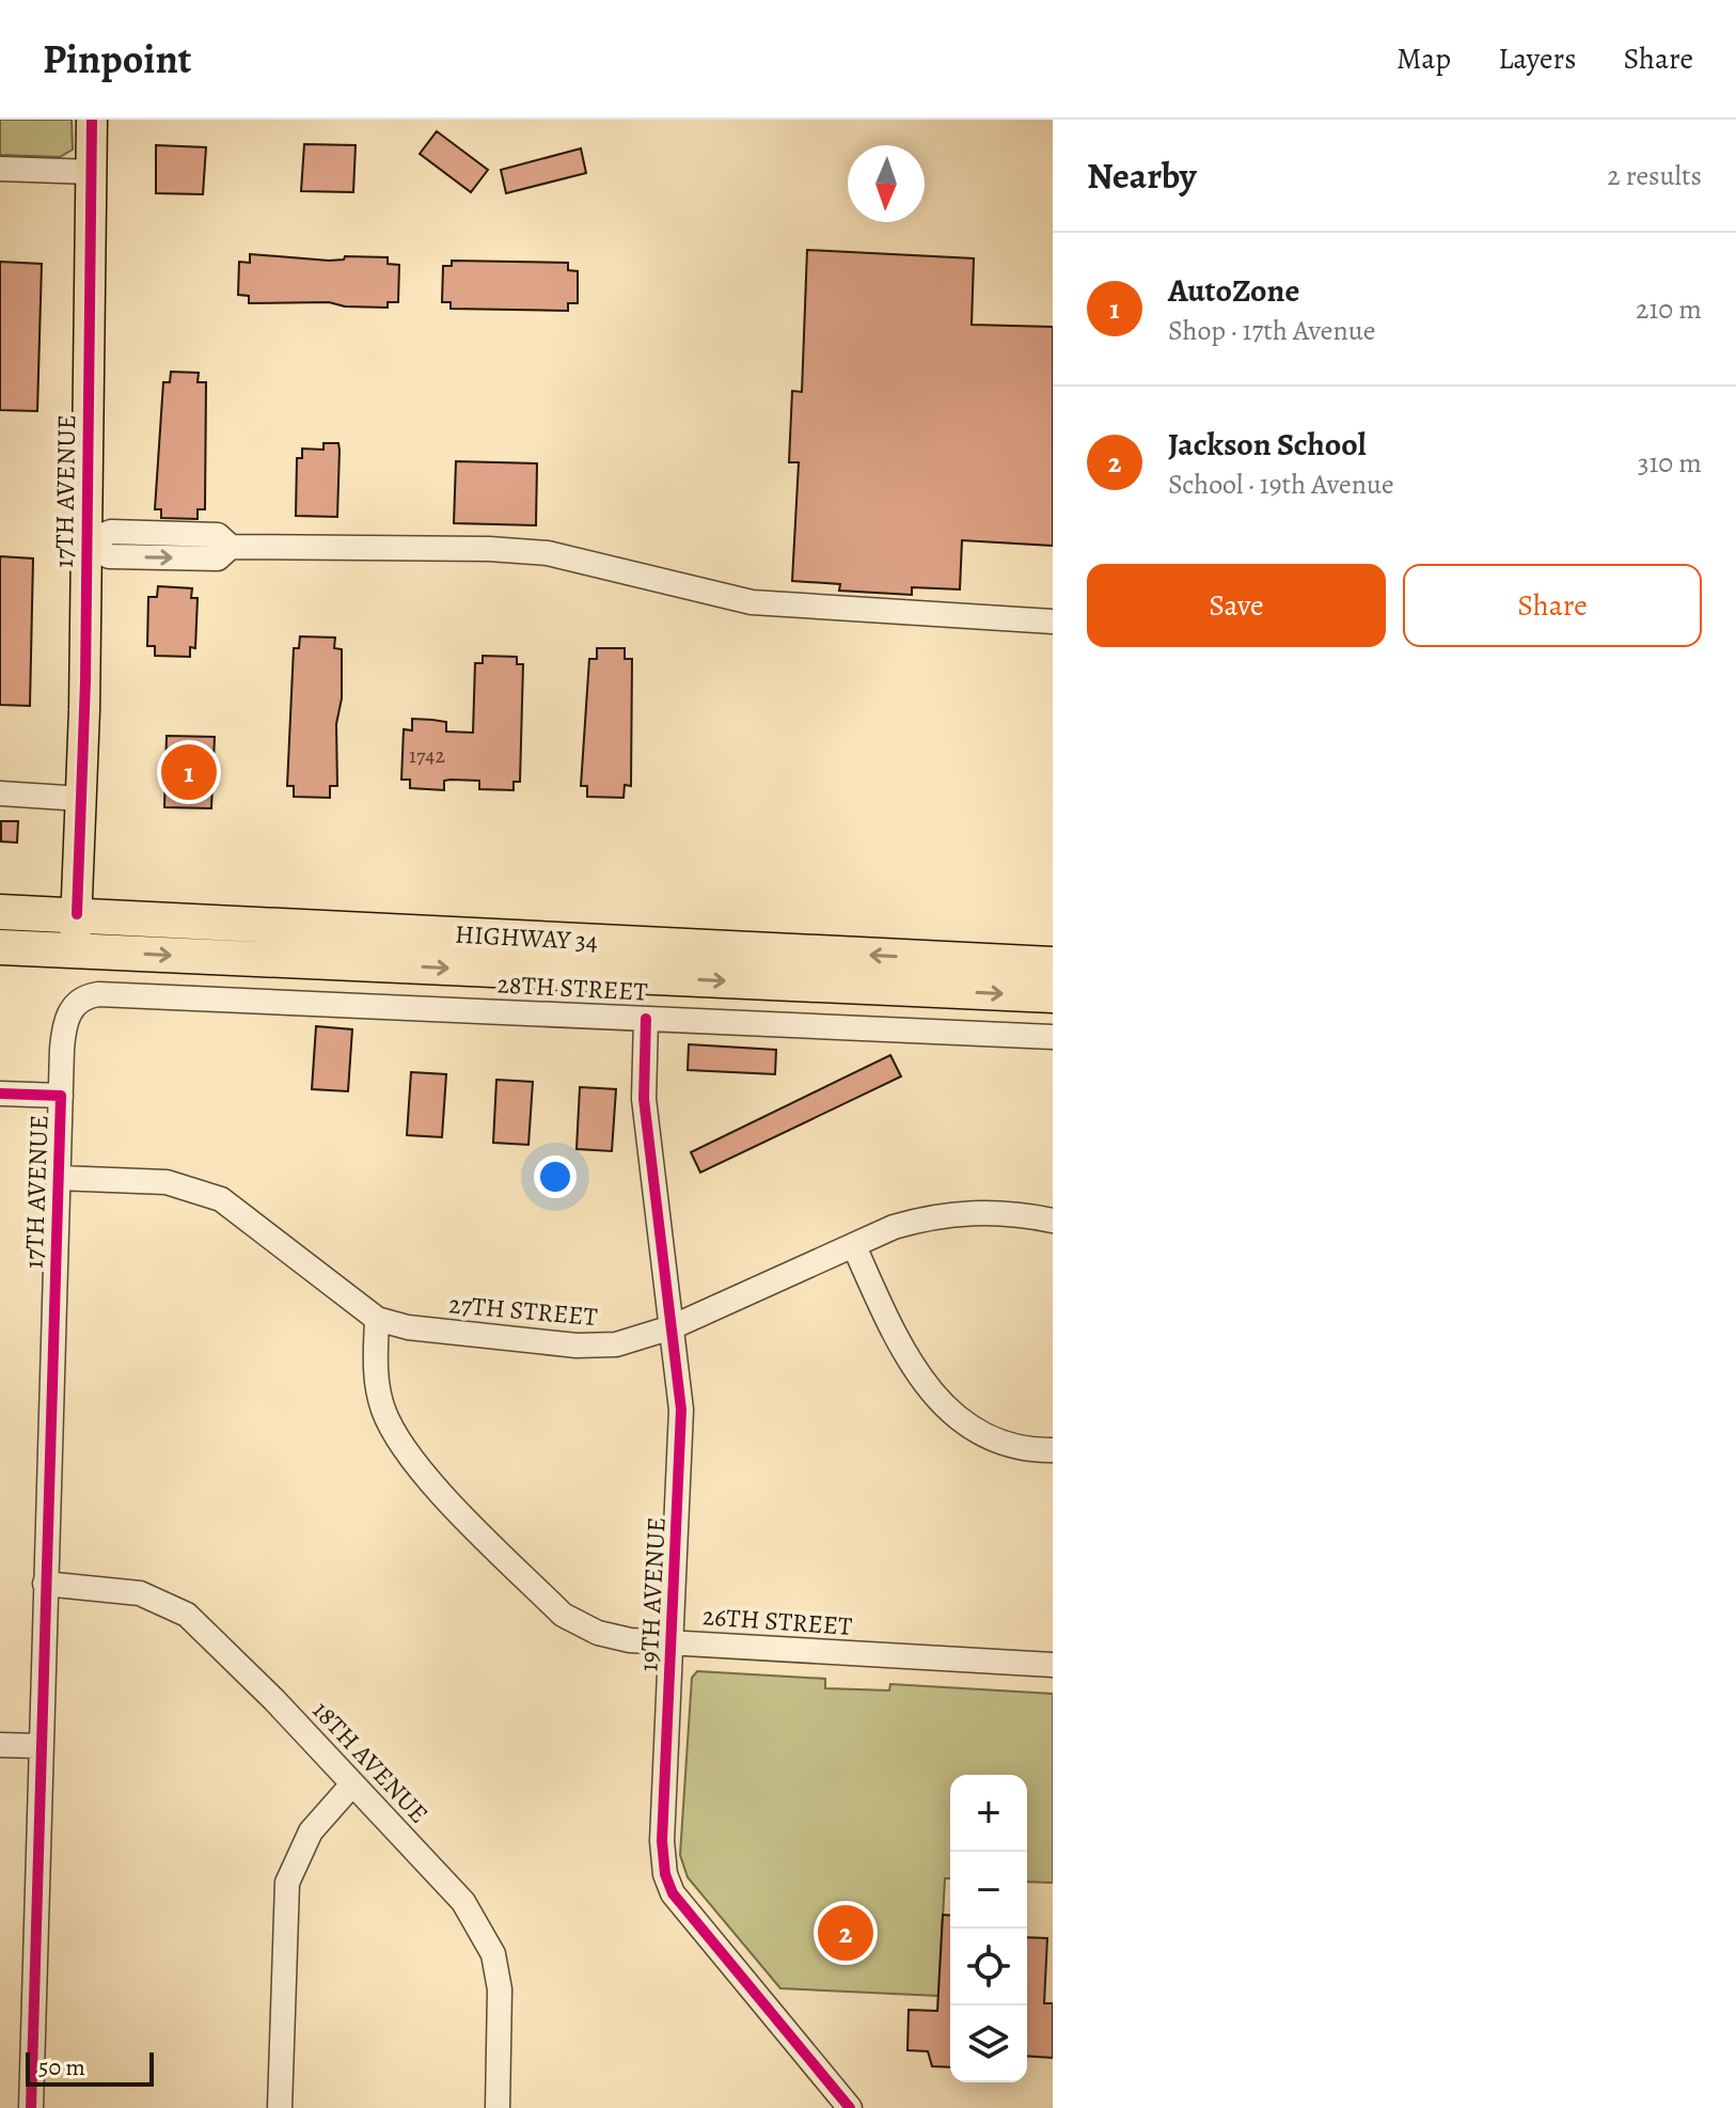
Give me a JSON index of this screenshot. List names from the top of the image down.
{
  "streets": {
    "highway": ["HIGHWAY 34"],
    "main road": ["17TH AVENUE"],
    "street": [
      "28TH STREET",
      "27TH STREET",
      "19TH AVENUE",
      "26TH STREET",
      "18TH AVENUE"
    ]
  },
  "crossings": [
    ["17TH AVENUE", "HIGHWAY 34"],
    ["17TH AVENUE", "28TH STREET"],
    ["17TH AVENUE", "27TH STREET"],
    ["17TH AVENUE", "18TH AVENUE"],
    ["28TH STREET", "19TH AVENUE"],
    ["27TH STREET", "19TH AVENUE"],
    ["27TH STREET", "26TH STREET"],
    ["19TH AVENUE", "26TH STREET"]
  ],
  "house_numbers": ["1742"],
  "scale_bar": "50 m",
  "north": "bottom",
  "page": {
    "header": "Pinpoint",
    "nav": ["Map", "Layers", "Share"],
    "heading": ["Nearby", "2 results"],
    "list": [
      {
        "mark": "1",
        "name": "AutoZone",
        "note": "Shop · 17th Avenue",
        "value": "210 m"
      },
      {
        "mark": "2",
        "name": "Jackson School",
        "note": "School · 19th Avenue",
        "value": "310 m"
      }
    ],
    "buttons": ["Save", "Share"],
    "pins": ["1", "2"],
    "map_buttons": ["+", "−"],
    "scale": "50 m"
  }
}
